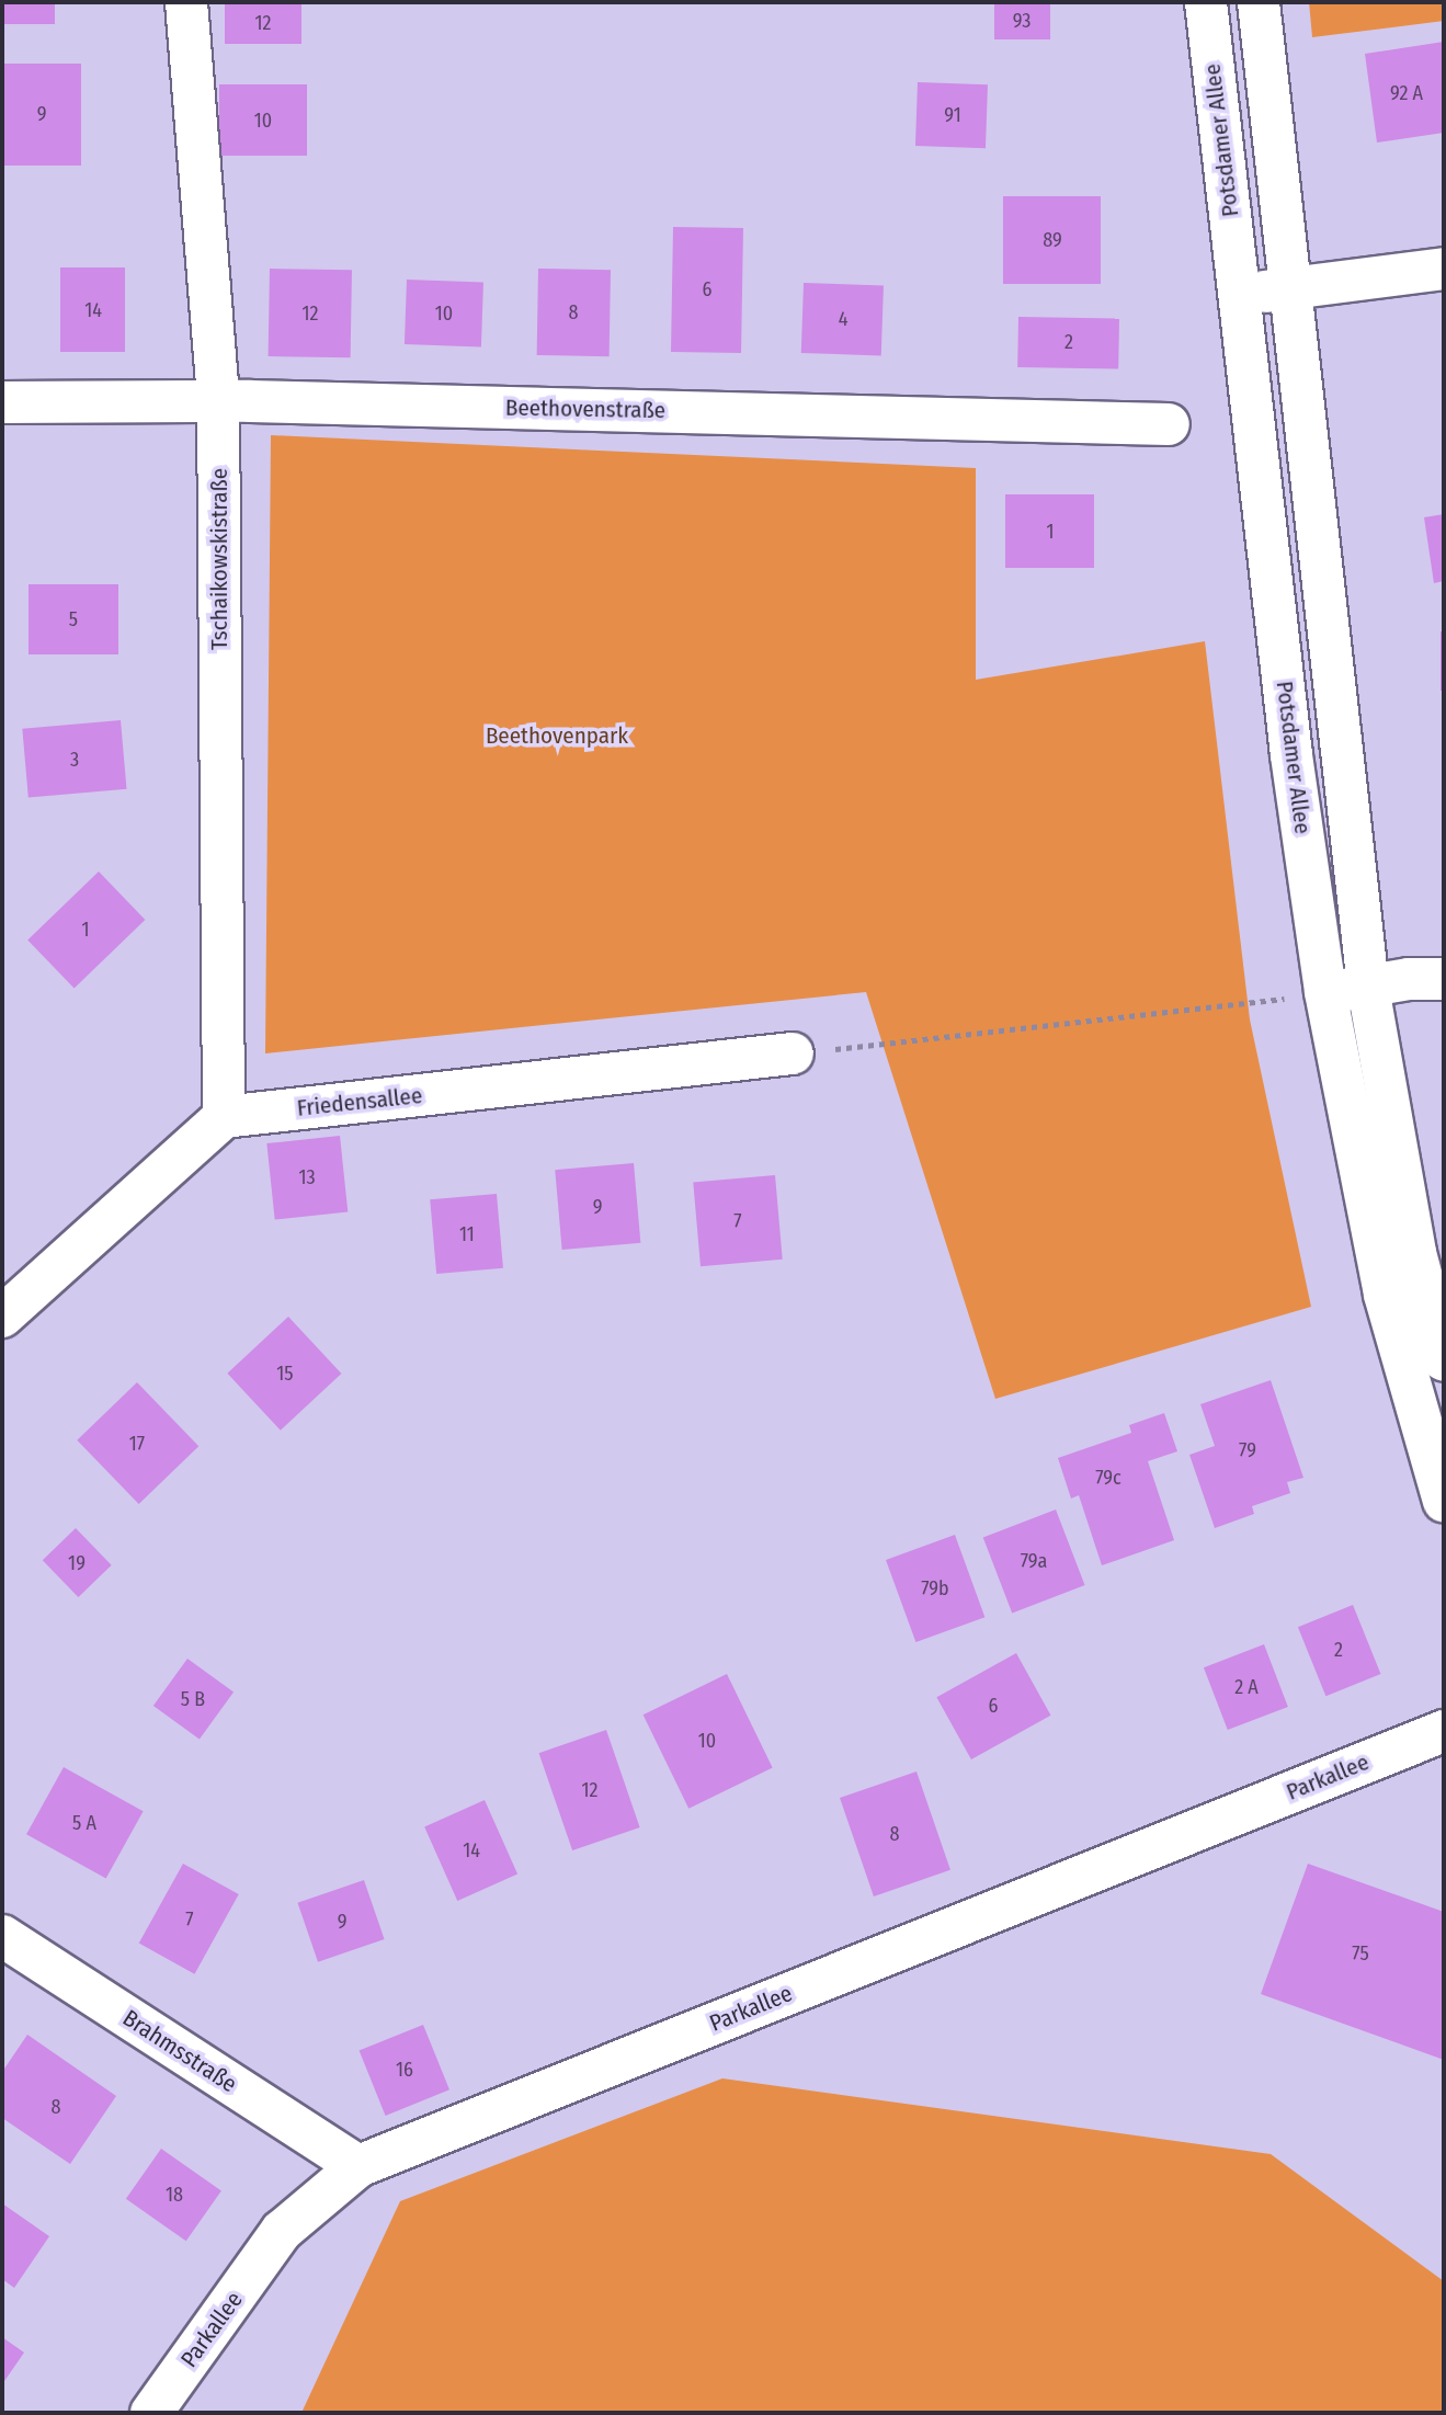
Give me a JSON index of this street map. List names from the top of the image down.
{
  "streets": {
    "street": [
      "Potsdamer Allee",
      "Beethovenstraße",
      "Tschaikowskistraße",
      "Friedensallee",
      "Parkallee",
      "Brahmsstraße"
    ]
  },
  "crossings": [
    ["Beethovenstraße", "Tschaikowskistraße"],
    ["Tschaikowskistraße", "Friedensallee"],
    ["Parkallee", "Brahmsstraße"]
  ],
  "parks": ["Beethovenpark"],
  "house_numbers": [
    "93",
    "12",
    "92 A",
    "9",
    "91",
    "10",
    "89",
    "6",
    "14",
    "8",
    "12",
    "10",
    "4",
    "2",
    "1",
    "5",
    "3",
    "1",
    "13",
    "9",
    "7",
    "11",
    "15",
    "17",
    "79",
    "79c",
    "79a",
    "19",
    "79b",
    "2",
    "2 A",
    "5 B",
    "6",
    "10",
    "12",
    "5 A",
    "8",
    "14",
    "7",
    "9",
    "75",
    "16",
    "8",
    "18"
  ]
}
